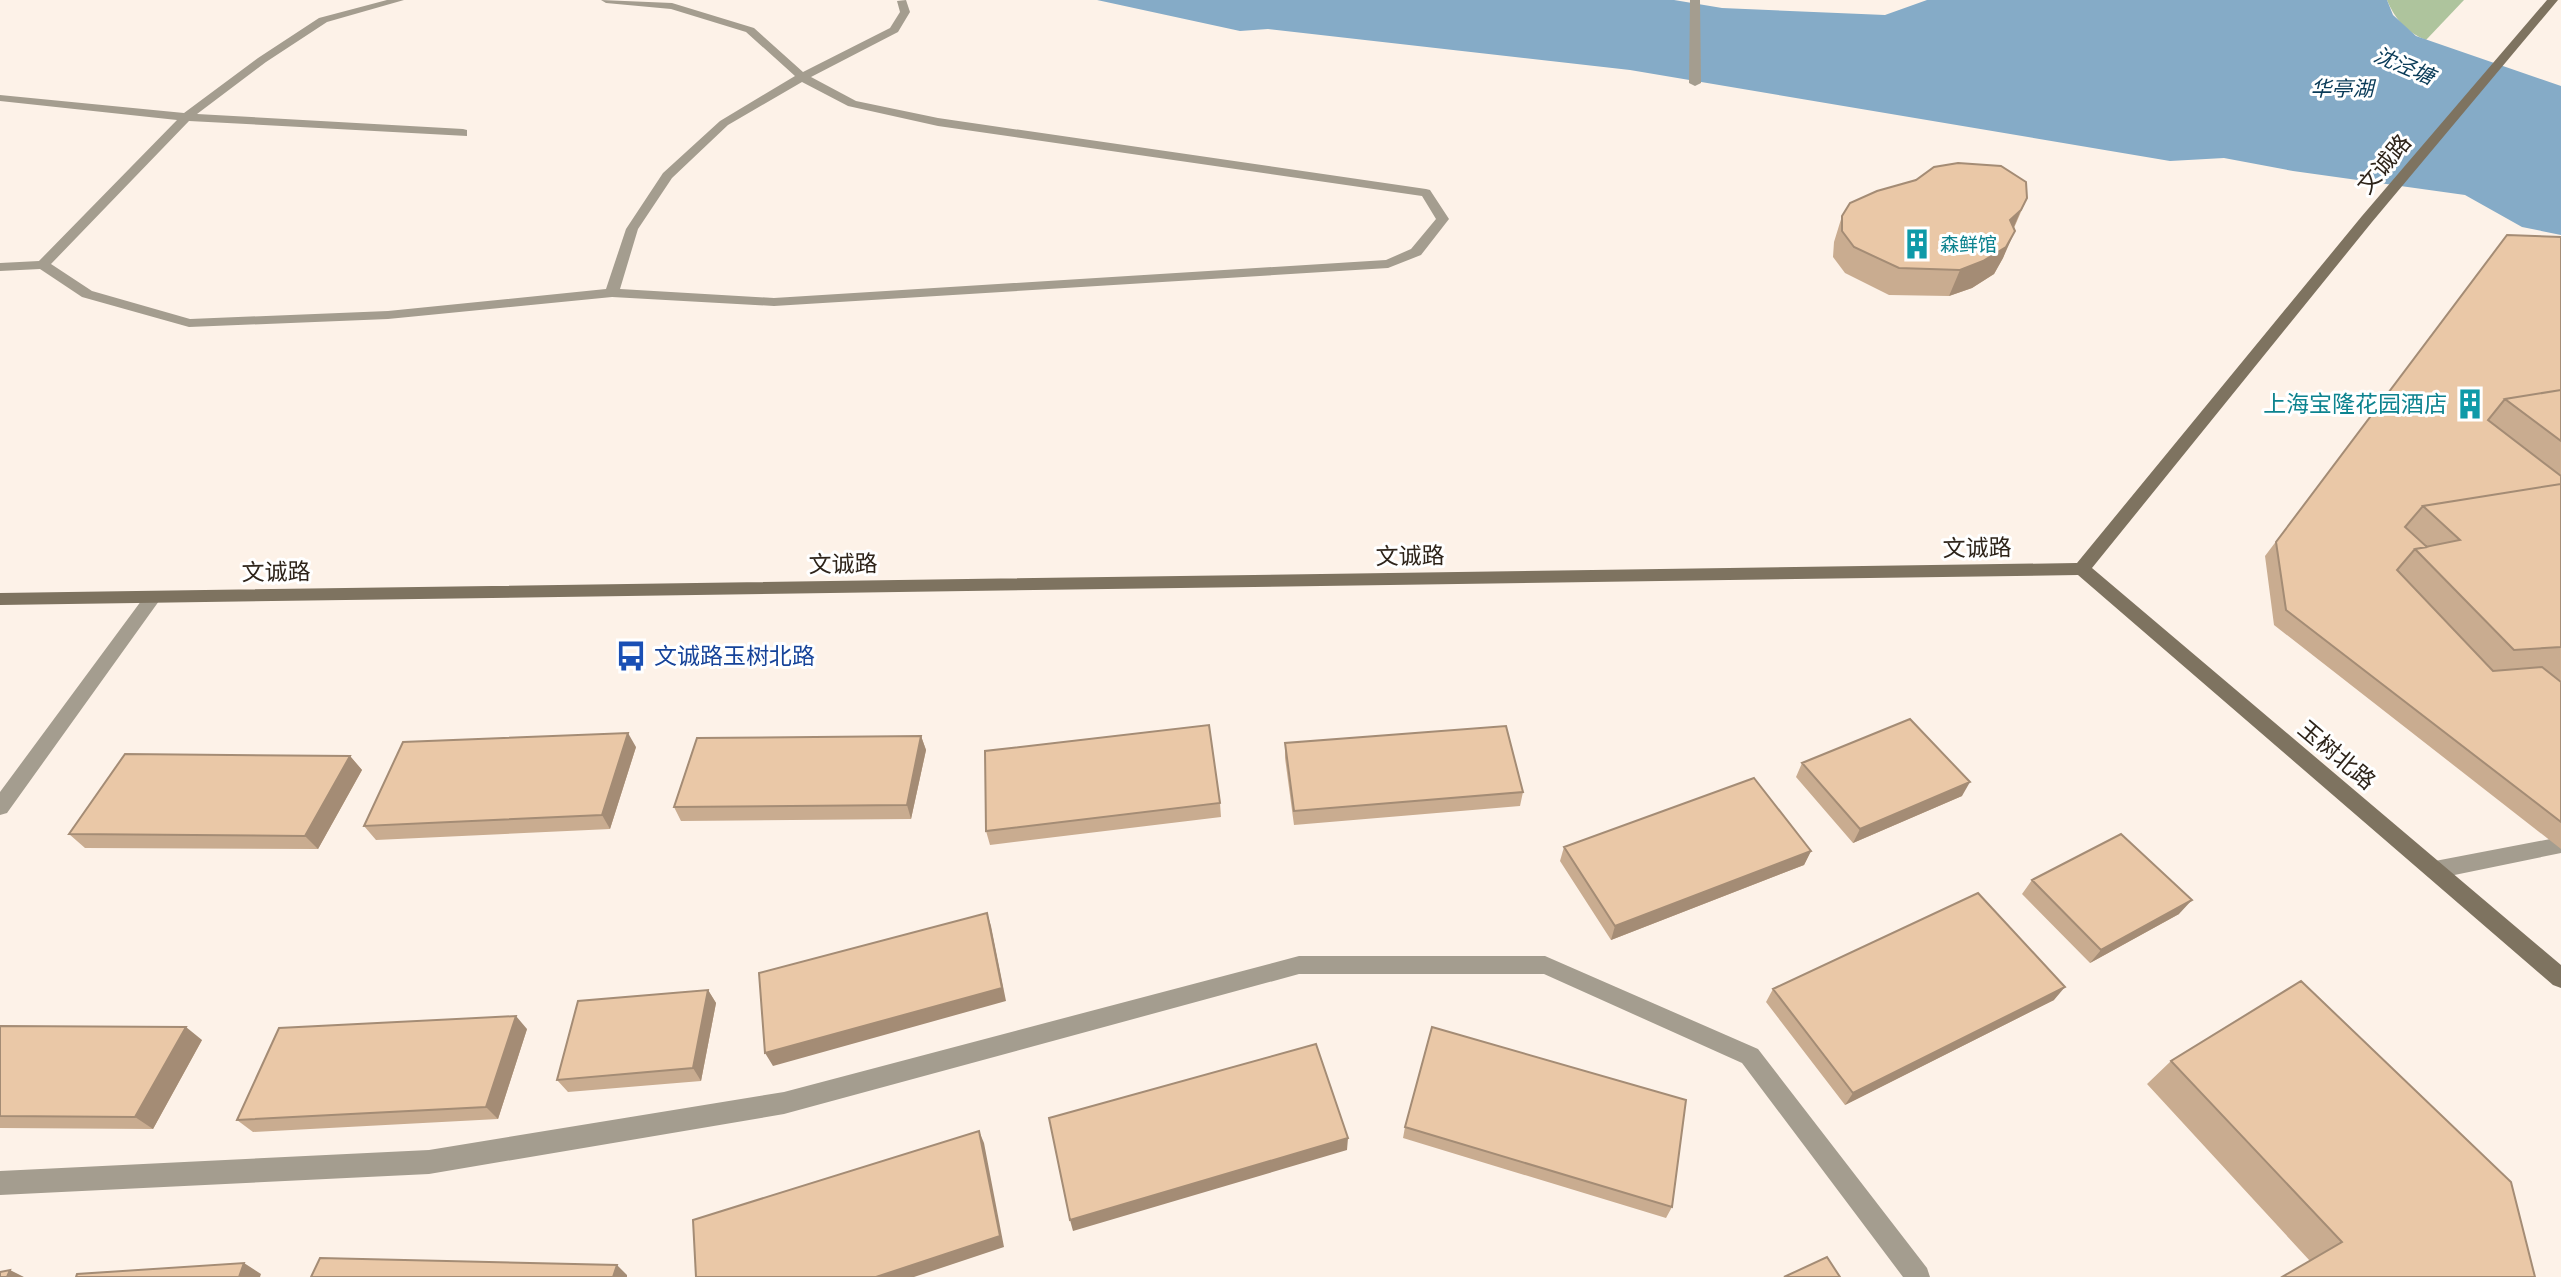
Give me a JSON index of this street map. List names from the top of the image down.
{
  "streets": {
    "street": ["文诚路", "玉树北路"]
  },
  "crossings": [
    ["文诚路", "玉树北路"]
  ],
  "water": ["沈泾塘", "华亭湖"],
  "places": {
    "building": ["森鲜馆", "上海宝隆花园酒店"],
    "bus stop": ["文诚路玉树北路"]
  }
}
